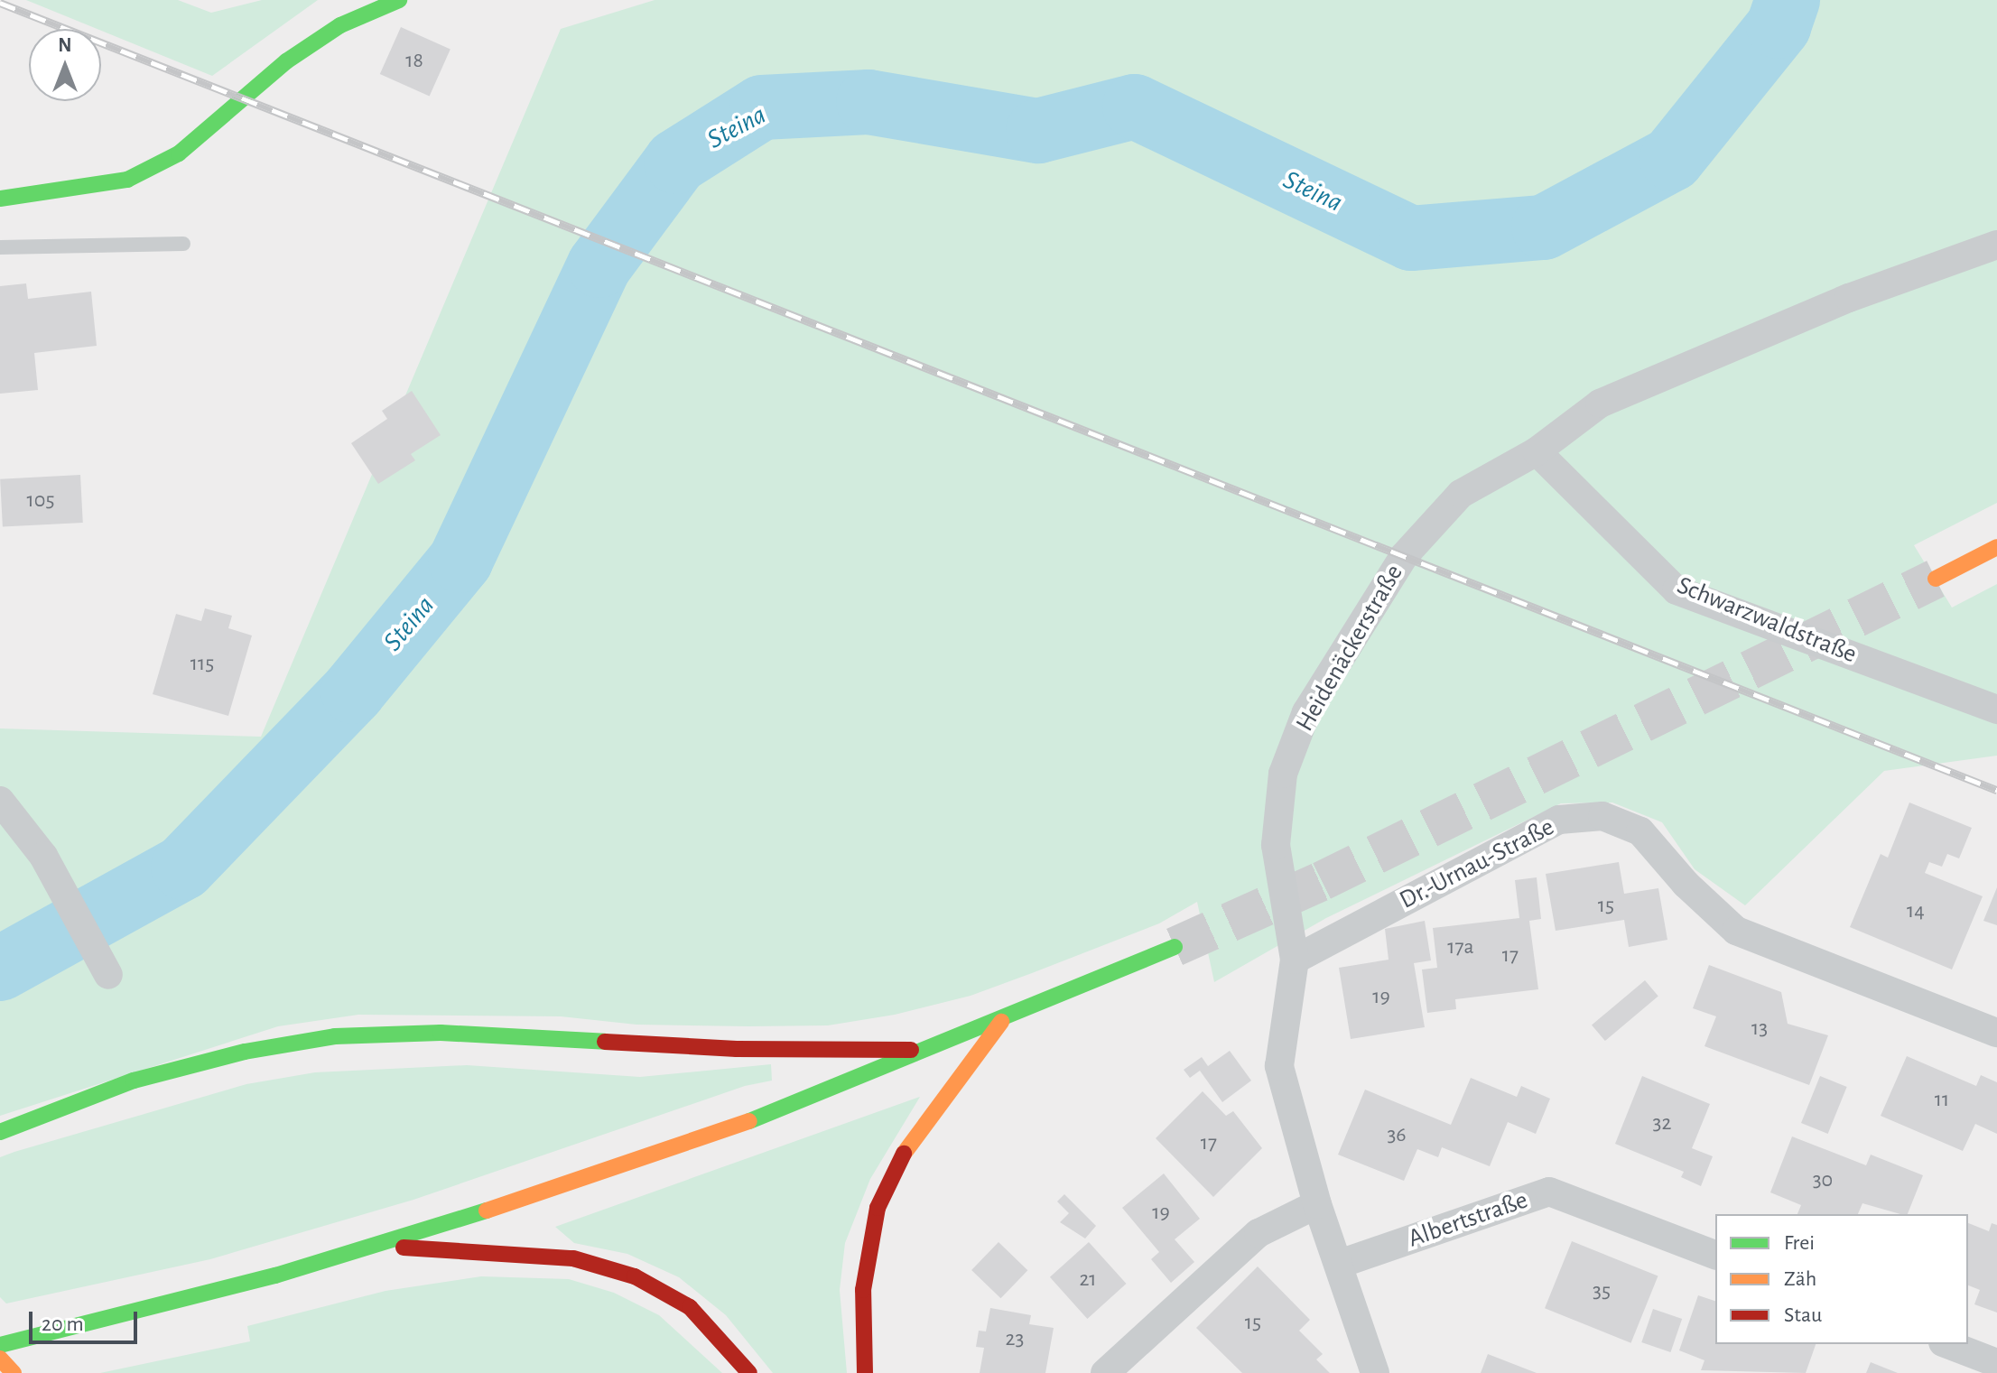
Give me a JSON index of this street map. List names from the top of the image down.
{
  "streets": {
    "street": [
      "Schwarzwaldstraße",
      "Heidenäckerstraße",
      "Dr.-Urnau-Straße",
      "Albertstraße"
    ]
  },
  "crossings": [
    ["Schwarzwaldstraße", "Heidenäckerstraße"],
    ["Heidenäckerstraße", "Dr.-Urnau-Straße"],
    ["Heidenäckerstraße", "Albertstraße"]
  ],
  "water": ["Steina"],
  "house_numbers": [
    "18",
    "105",
    "115",
    "15",
    "14",
    "17a",
    "17",
    "19",
    "13",
    "11",
    "32",
    "36",
    "17",
    "30",
    "19",
    "21",
    "35",
    "15",
    "23"
  ],
  "legend": ["Frei", "Zäh", "Stau"],
  "scale_bar": "20 m",
  "north": "top"
}
